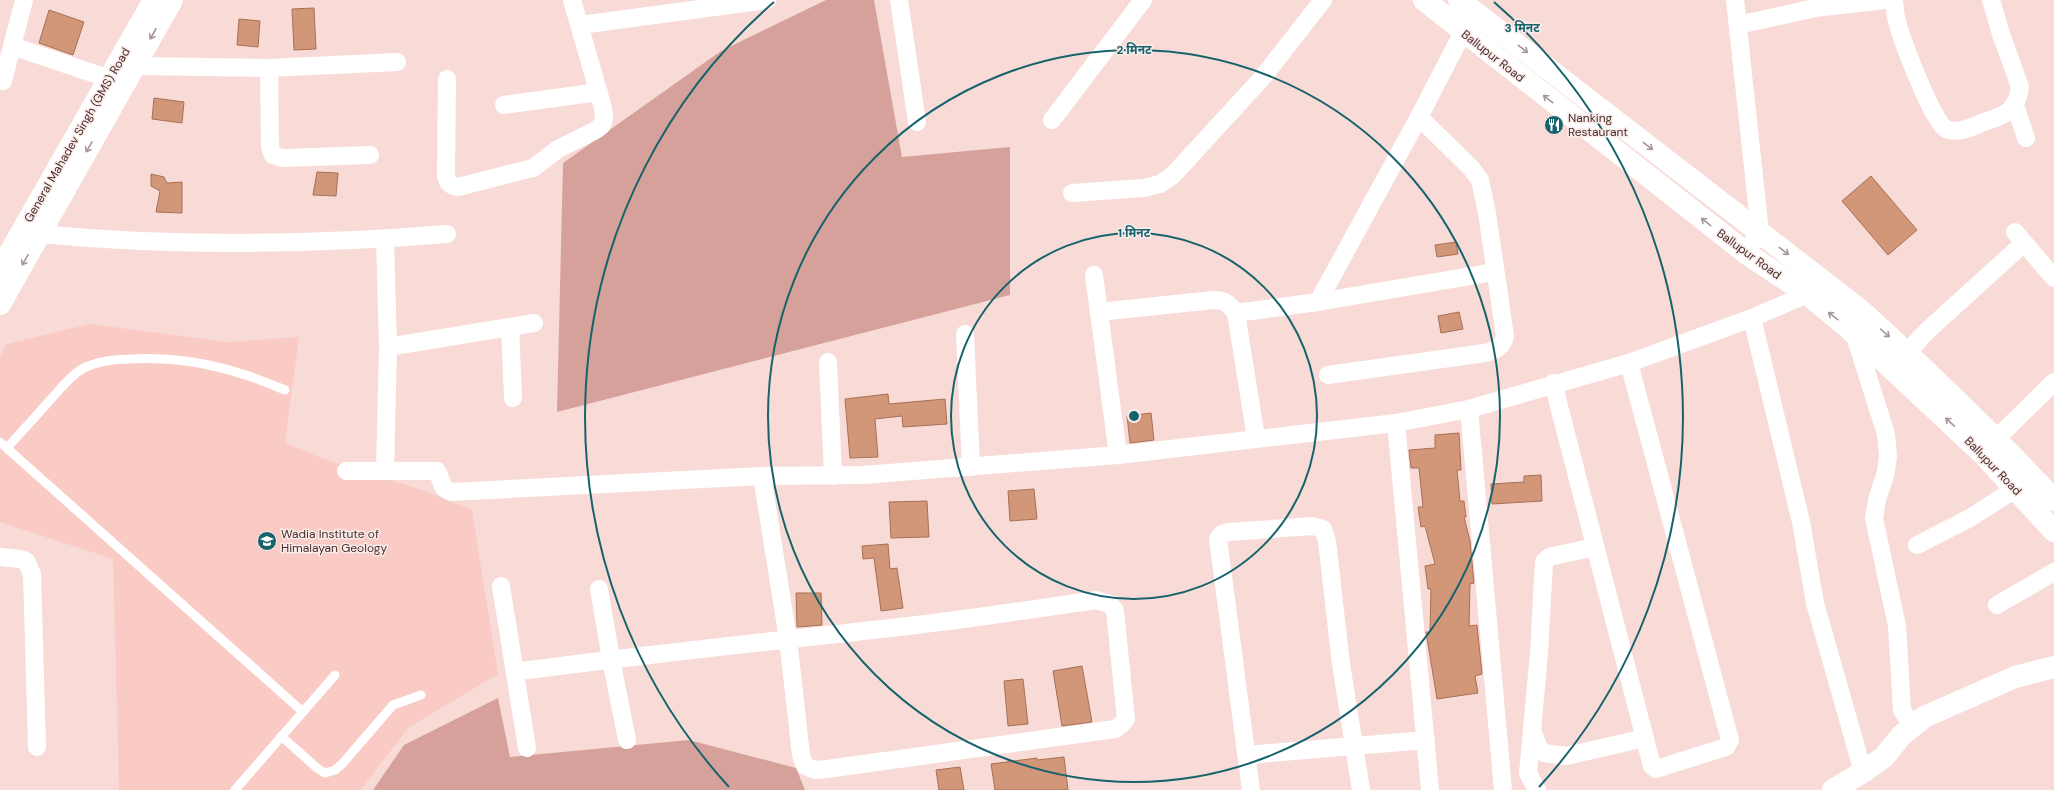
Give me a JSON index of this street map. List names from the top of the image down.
{
  "streets": {
    "main road": ["Ballupur Road", "General Mahadev Singh (GMS) Road"]
  },
  "places": {
    "restaurant": ["Nanking Restaurant"],
    "school or university": ["Wadia Institute of Himalayan Geology"]
  },
  "rings": ["3 मिनट", "2 मिनट", "1 मिनट"]
}
